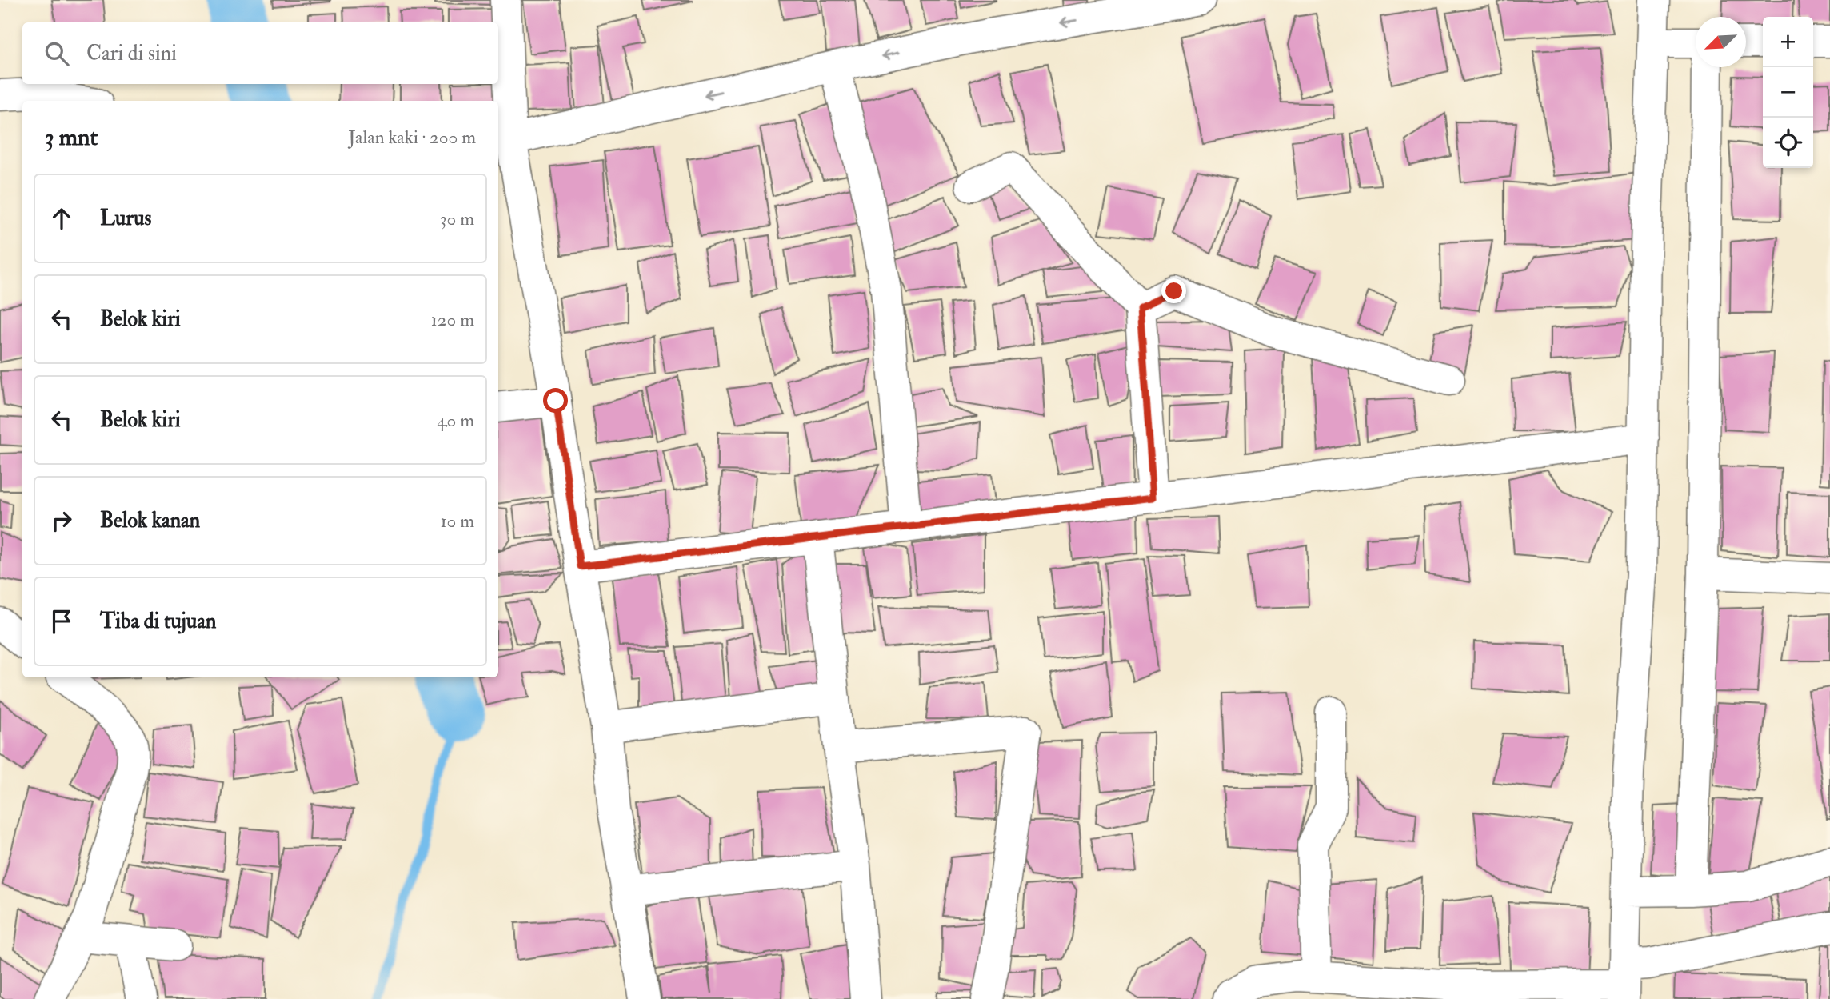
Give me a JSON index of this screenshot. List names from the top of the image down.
{
  "north": "bottom left",
  "page": {
    "map_buttons": ["+", "−"],
    "search": "Cari di sini",
    "heading": ["3 mnt", "Jalan kaki · 200 m"],
    "list": [
      ["Lurus", "30 m"],
      ["Belok kiri", "120 m"],
      ["Belok kiri", "40 m"],
      ["Belok kanan", "10 m"],
      "Tiba di tujuan"
    ]
  }
}
